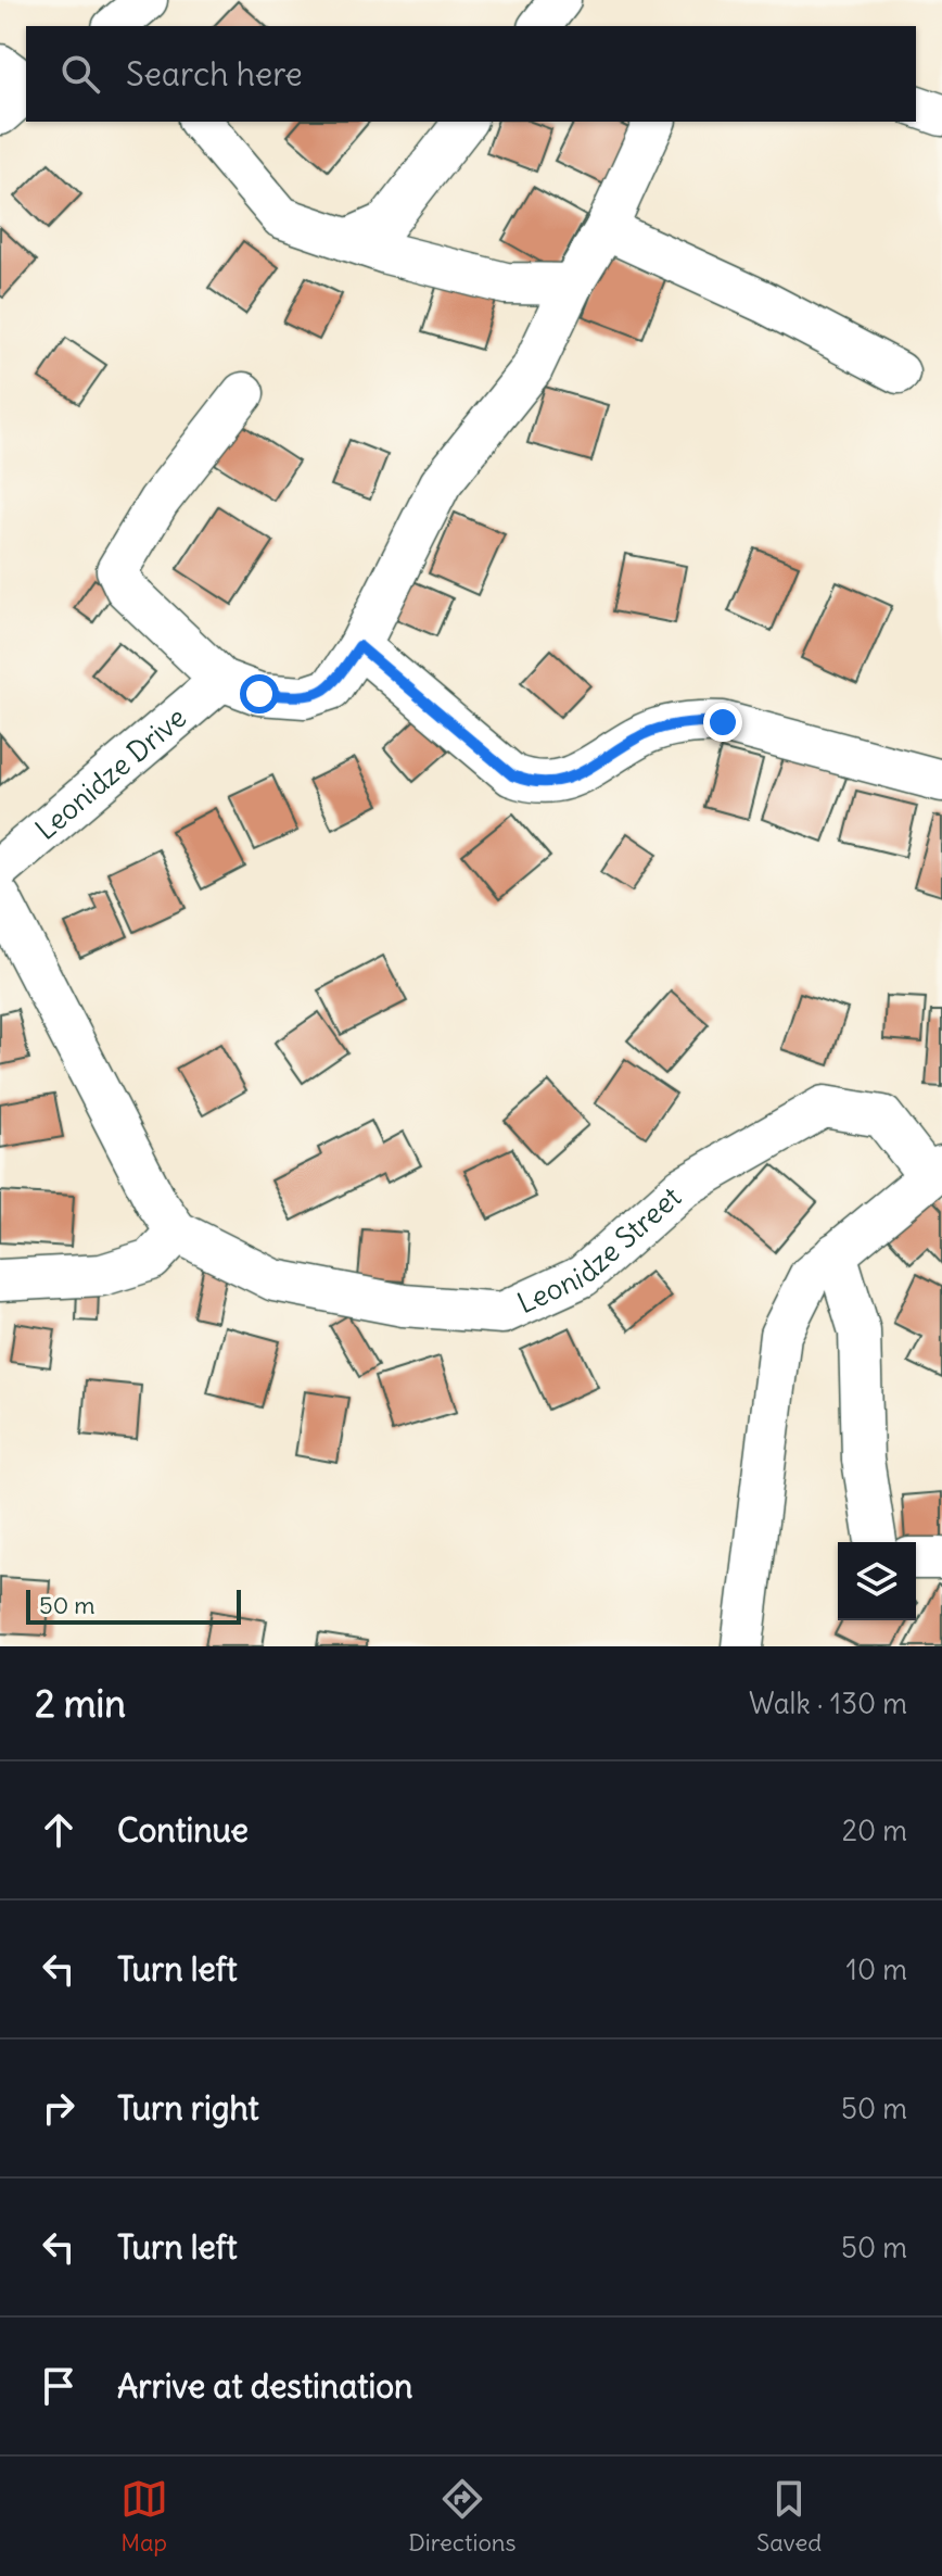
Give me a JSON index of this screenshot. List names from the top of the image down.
{
  "streets": {
    "street": ["Leonidze Drive", "Leonidze Street"]
  },
  "scale_bar": "50 m",
  "page": {
    "search": "Search here",
    "scale": "50 m",
    "heading": ["2 min", "Walk · 130 m"],
    "list": [
      ["Continue", "20 m"],
      ["Turn left", "10 m"],
      ["Turn right", "50 m"],
      ["Turn left", "50 m"],
      "Arrive at destination"
    ],
    "nav": ["Map", "Directions", "Saved"]
  }
}
